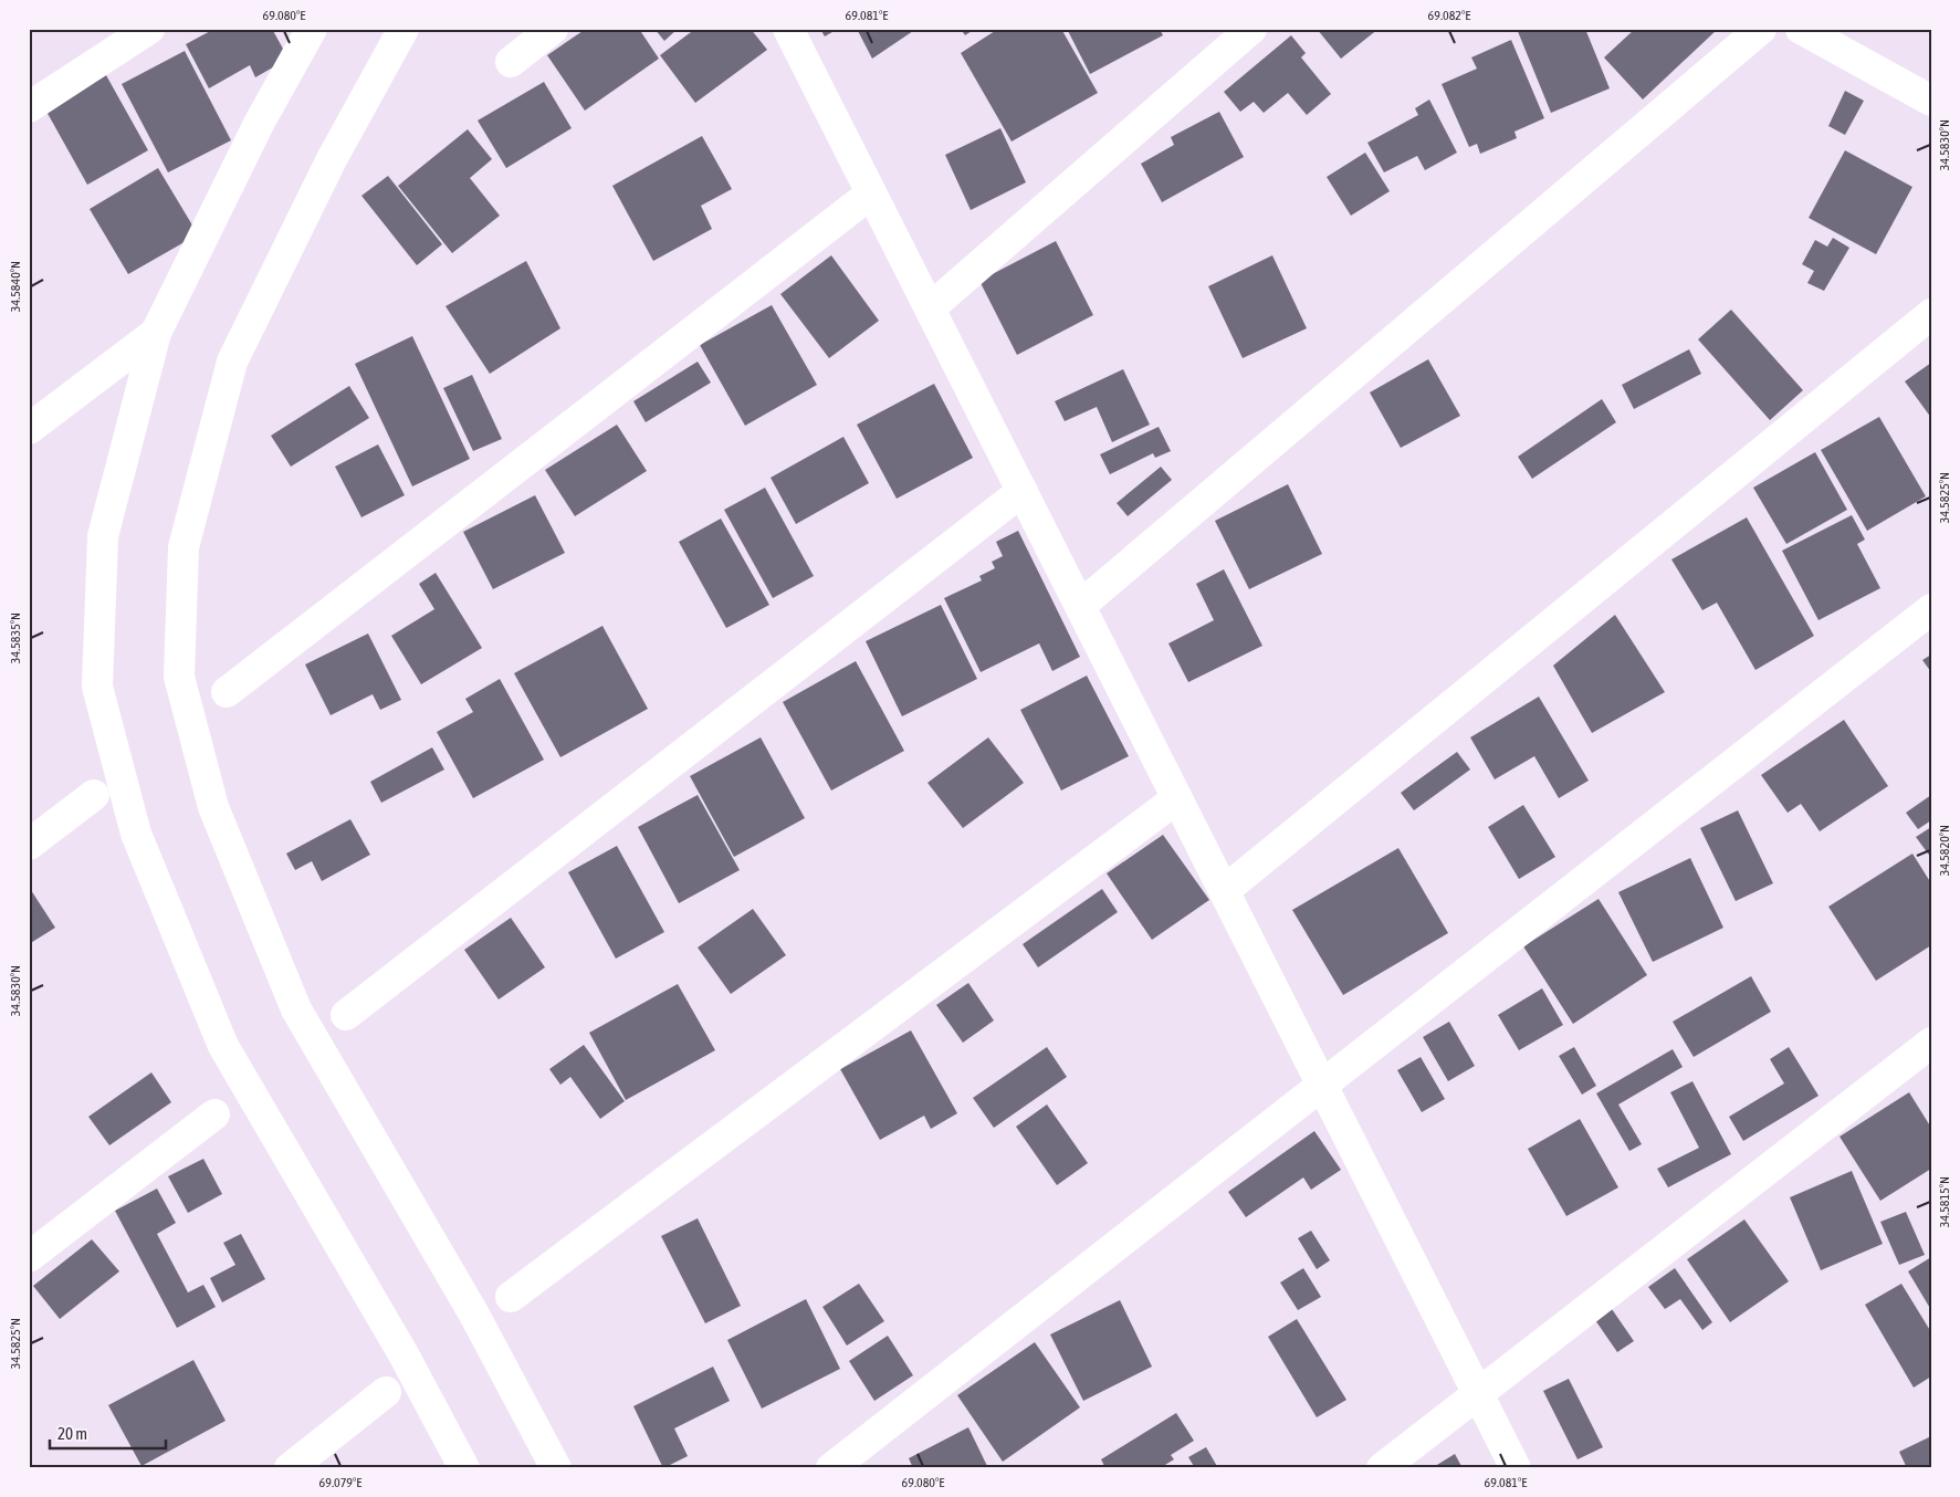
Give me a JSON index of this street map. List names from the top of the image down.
{
  "scale_bar": "20 m",
  "coordinates": [
    "69.080°E",
    "69.081°E",
    "69.082°E",
    "34.5830°N",
    "34.5840°N",
    "34.5825°N",
    "34.5835°N",
    "34.5820°N",
    "34.5815°N",
    "69.079°E"
  ]
}
